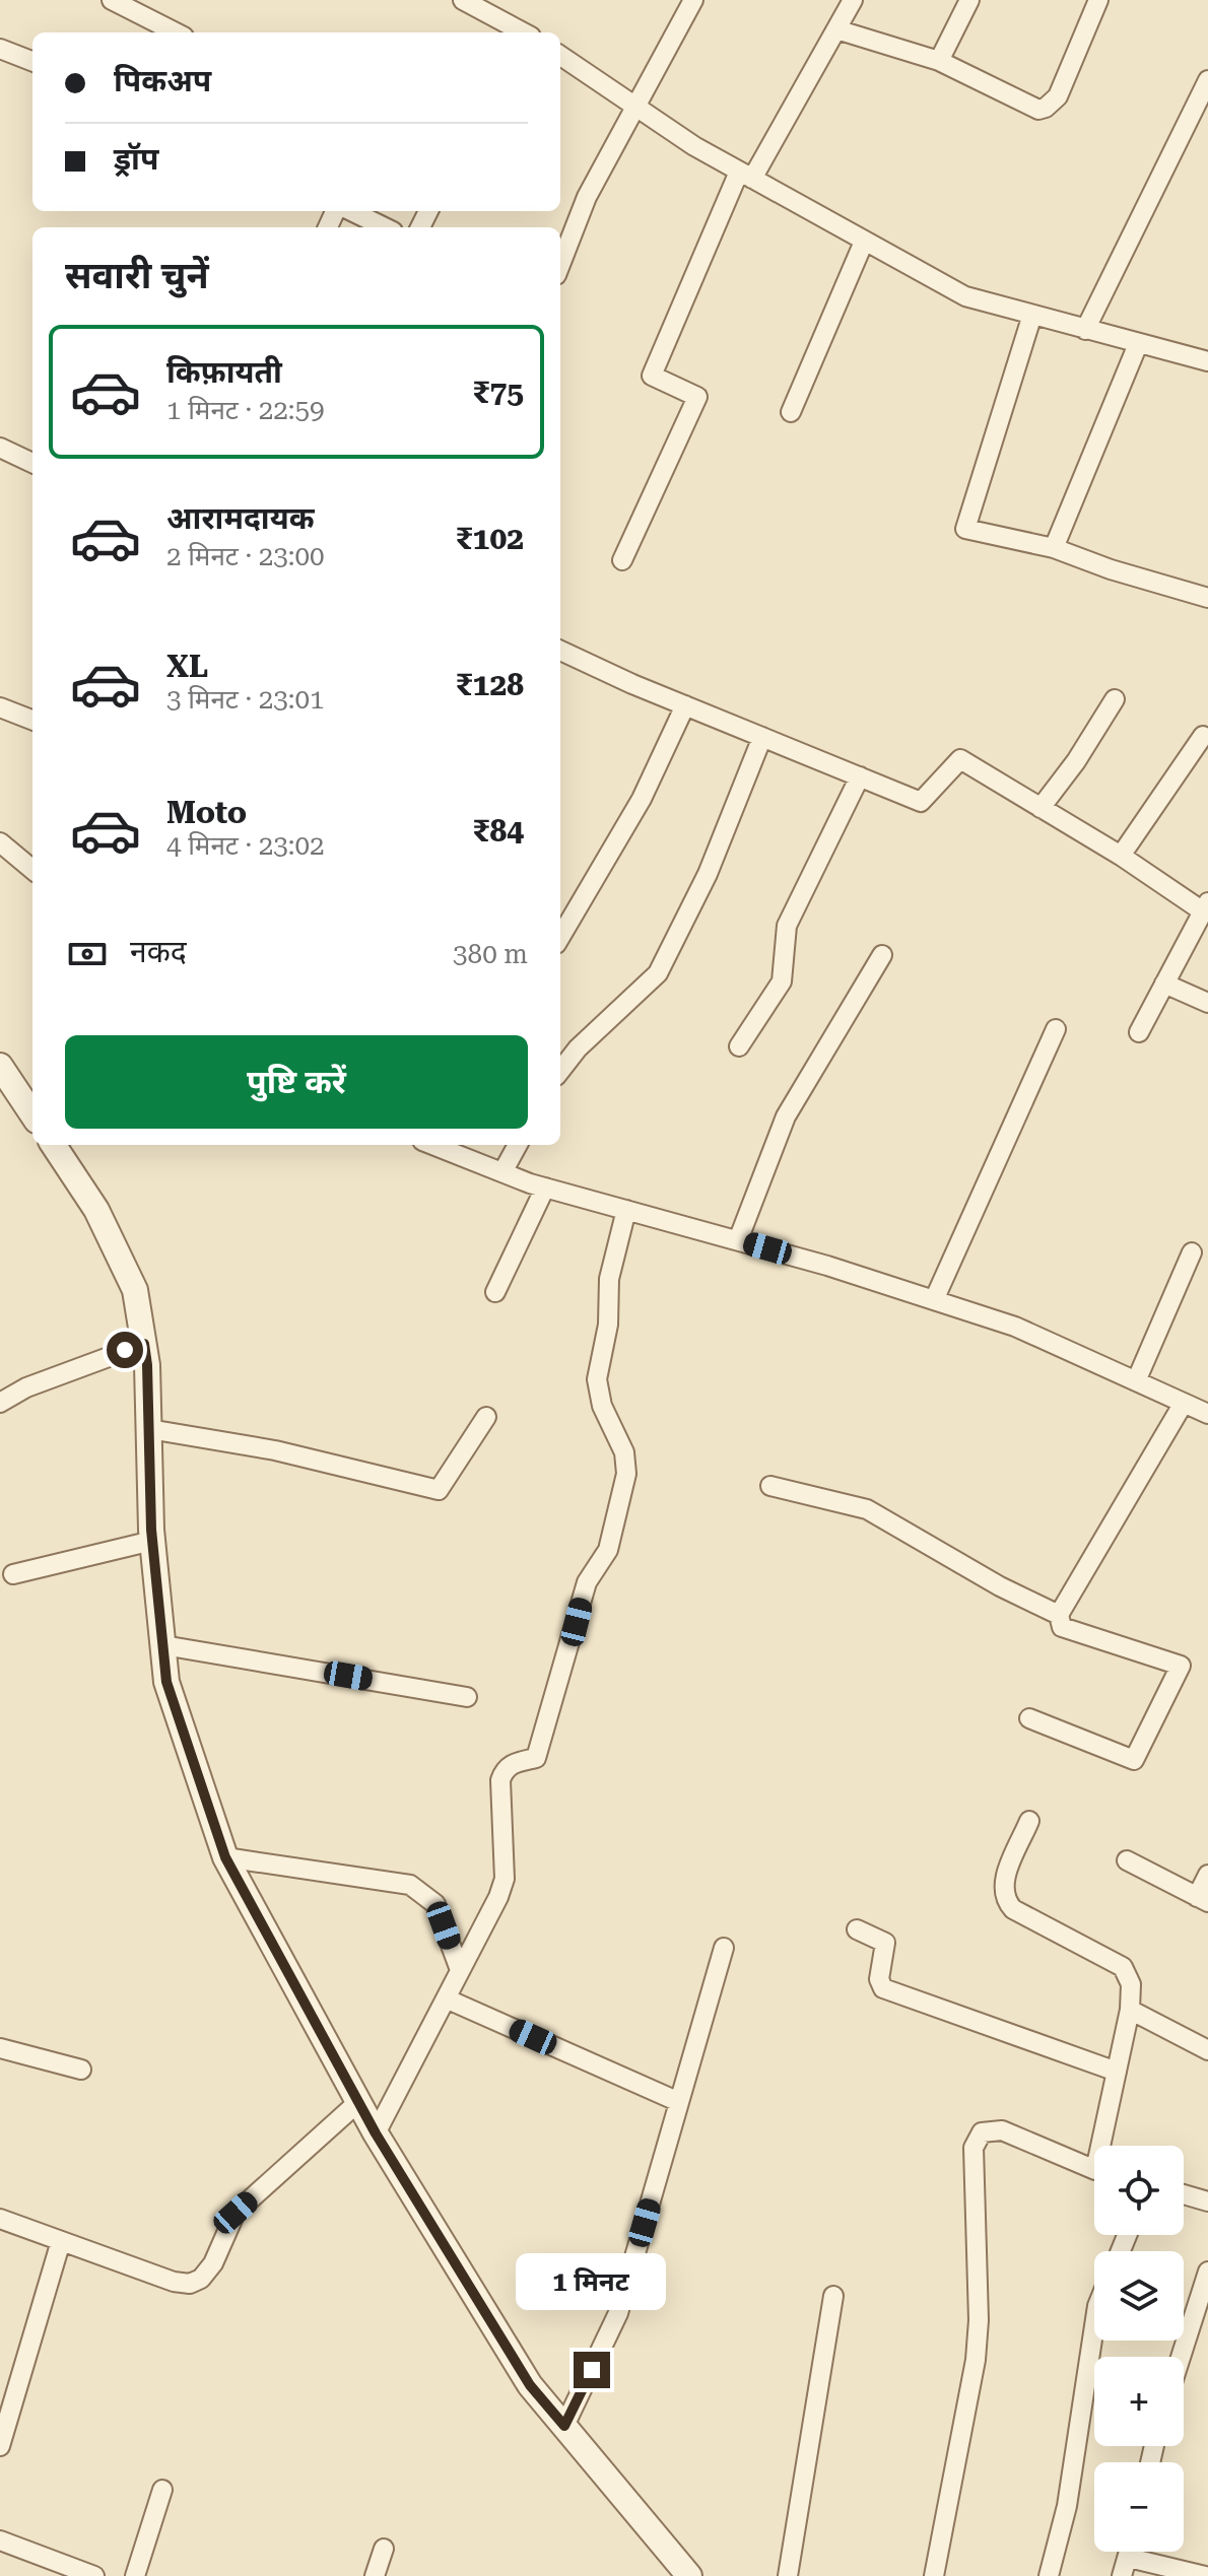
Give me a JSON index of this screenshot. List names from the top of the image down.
{
  "page": {
    "banner": ["पिकअप", "ड्रॉप"],
    "heading": "सवारी चुनें",
    "list": [
      {
        "name": "किफ़ायती",
        "note": "1 मिनट · 22:59",
        "value": "₹75"
      },
      {
        "name": "आरामदायक",
        "note": "2 मिनट · 23:00",
        "value": "₹102"
      },
      {
        "name": "XL",
        "note": "3 मिनट · 23:01",
        "value": "₹128"
      },
      {
        "name": "Moto",
        "note": "4 मिनट · 23:02",
        "value": "₹84"
      }
    ],
    "pay": ["नकद", "380 m"],
    "buttons": "पुष्टि करें",
    "map_buttons": ["+", "−"],
    "bubble": "1 मिनट"
  }
}
